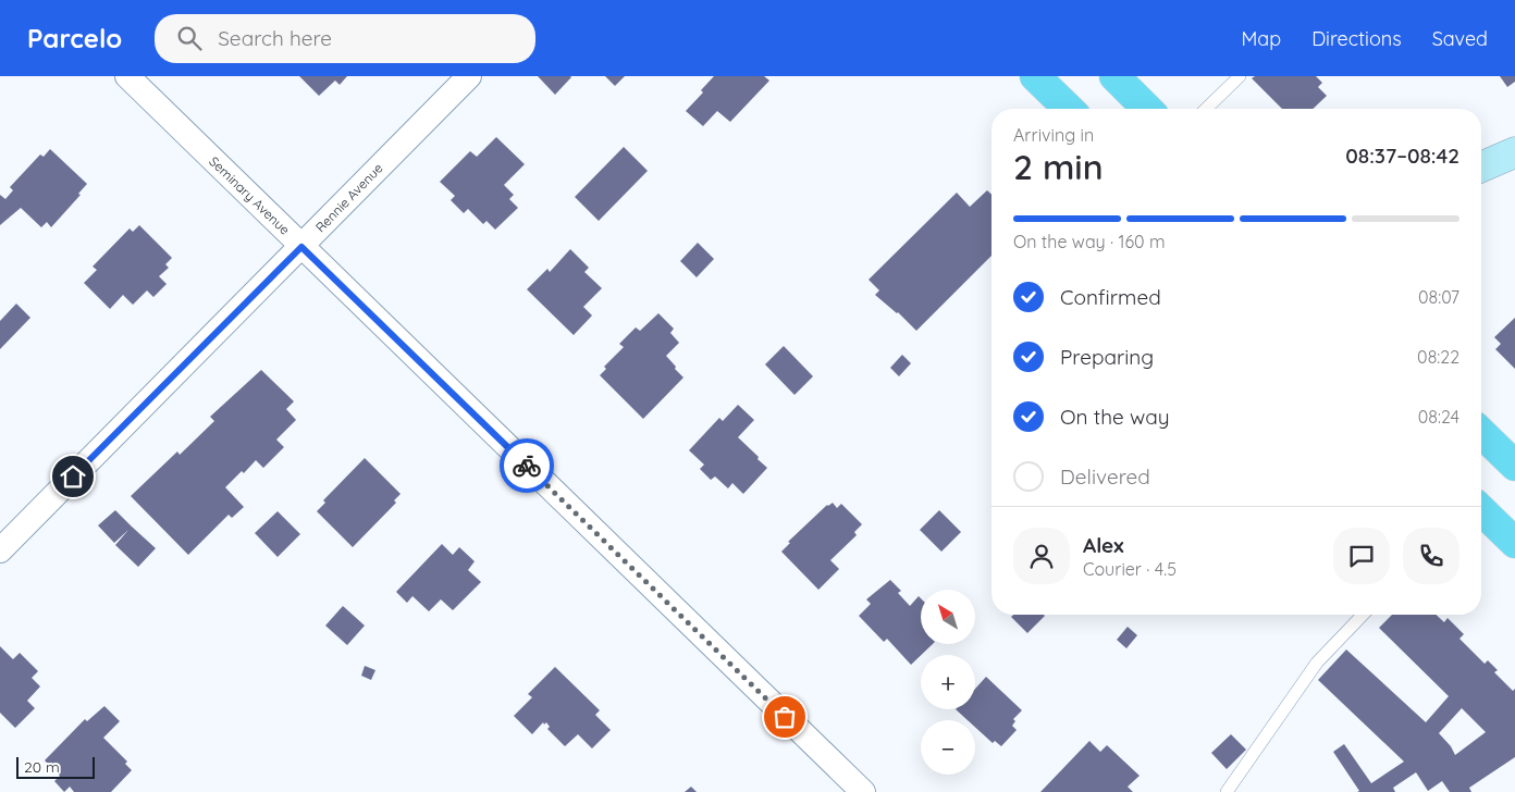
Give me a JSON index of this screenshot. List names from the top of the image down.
{
  "streets": {
    "street": ["Seminary Avenue", "Rennie Avenue"]
  },
  "crossings": [
    ["Seminary Avenue", "Rennie Avenue"]
  ],
  "scale_bar": "20 m",
  "north": "top left",
  "page": {
    "header": "Parcelo",
    "search": "Search here",
    "nav": ["Map", "Directions", "Saved"],
    "heading": ["2 min", "Arriving in", "08:37–08:42"],
    "panel": ["Alex", "Courier · 4.5"],
    "bar": "On the way · 160 m",
    "list": [
      ["Confirmed", "08:07"],
      ["Preparing", "08:22"],
      ["On the way", "08:24"],
      "Delivered"
    ],
    "map_buttons": ["+", "−"],
    "scale": "20 m"
  }
}
